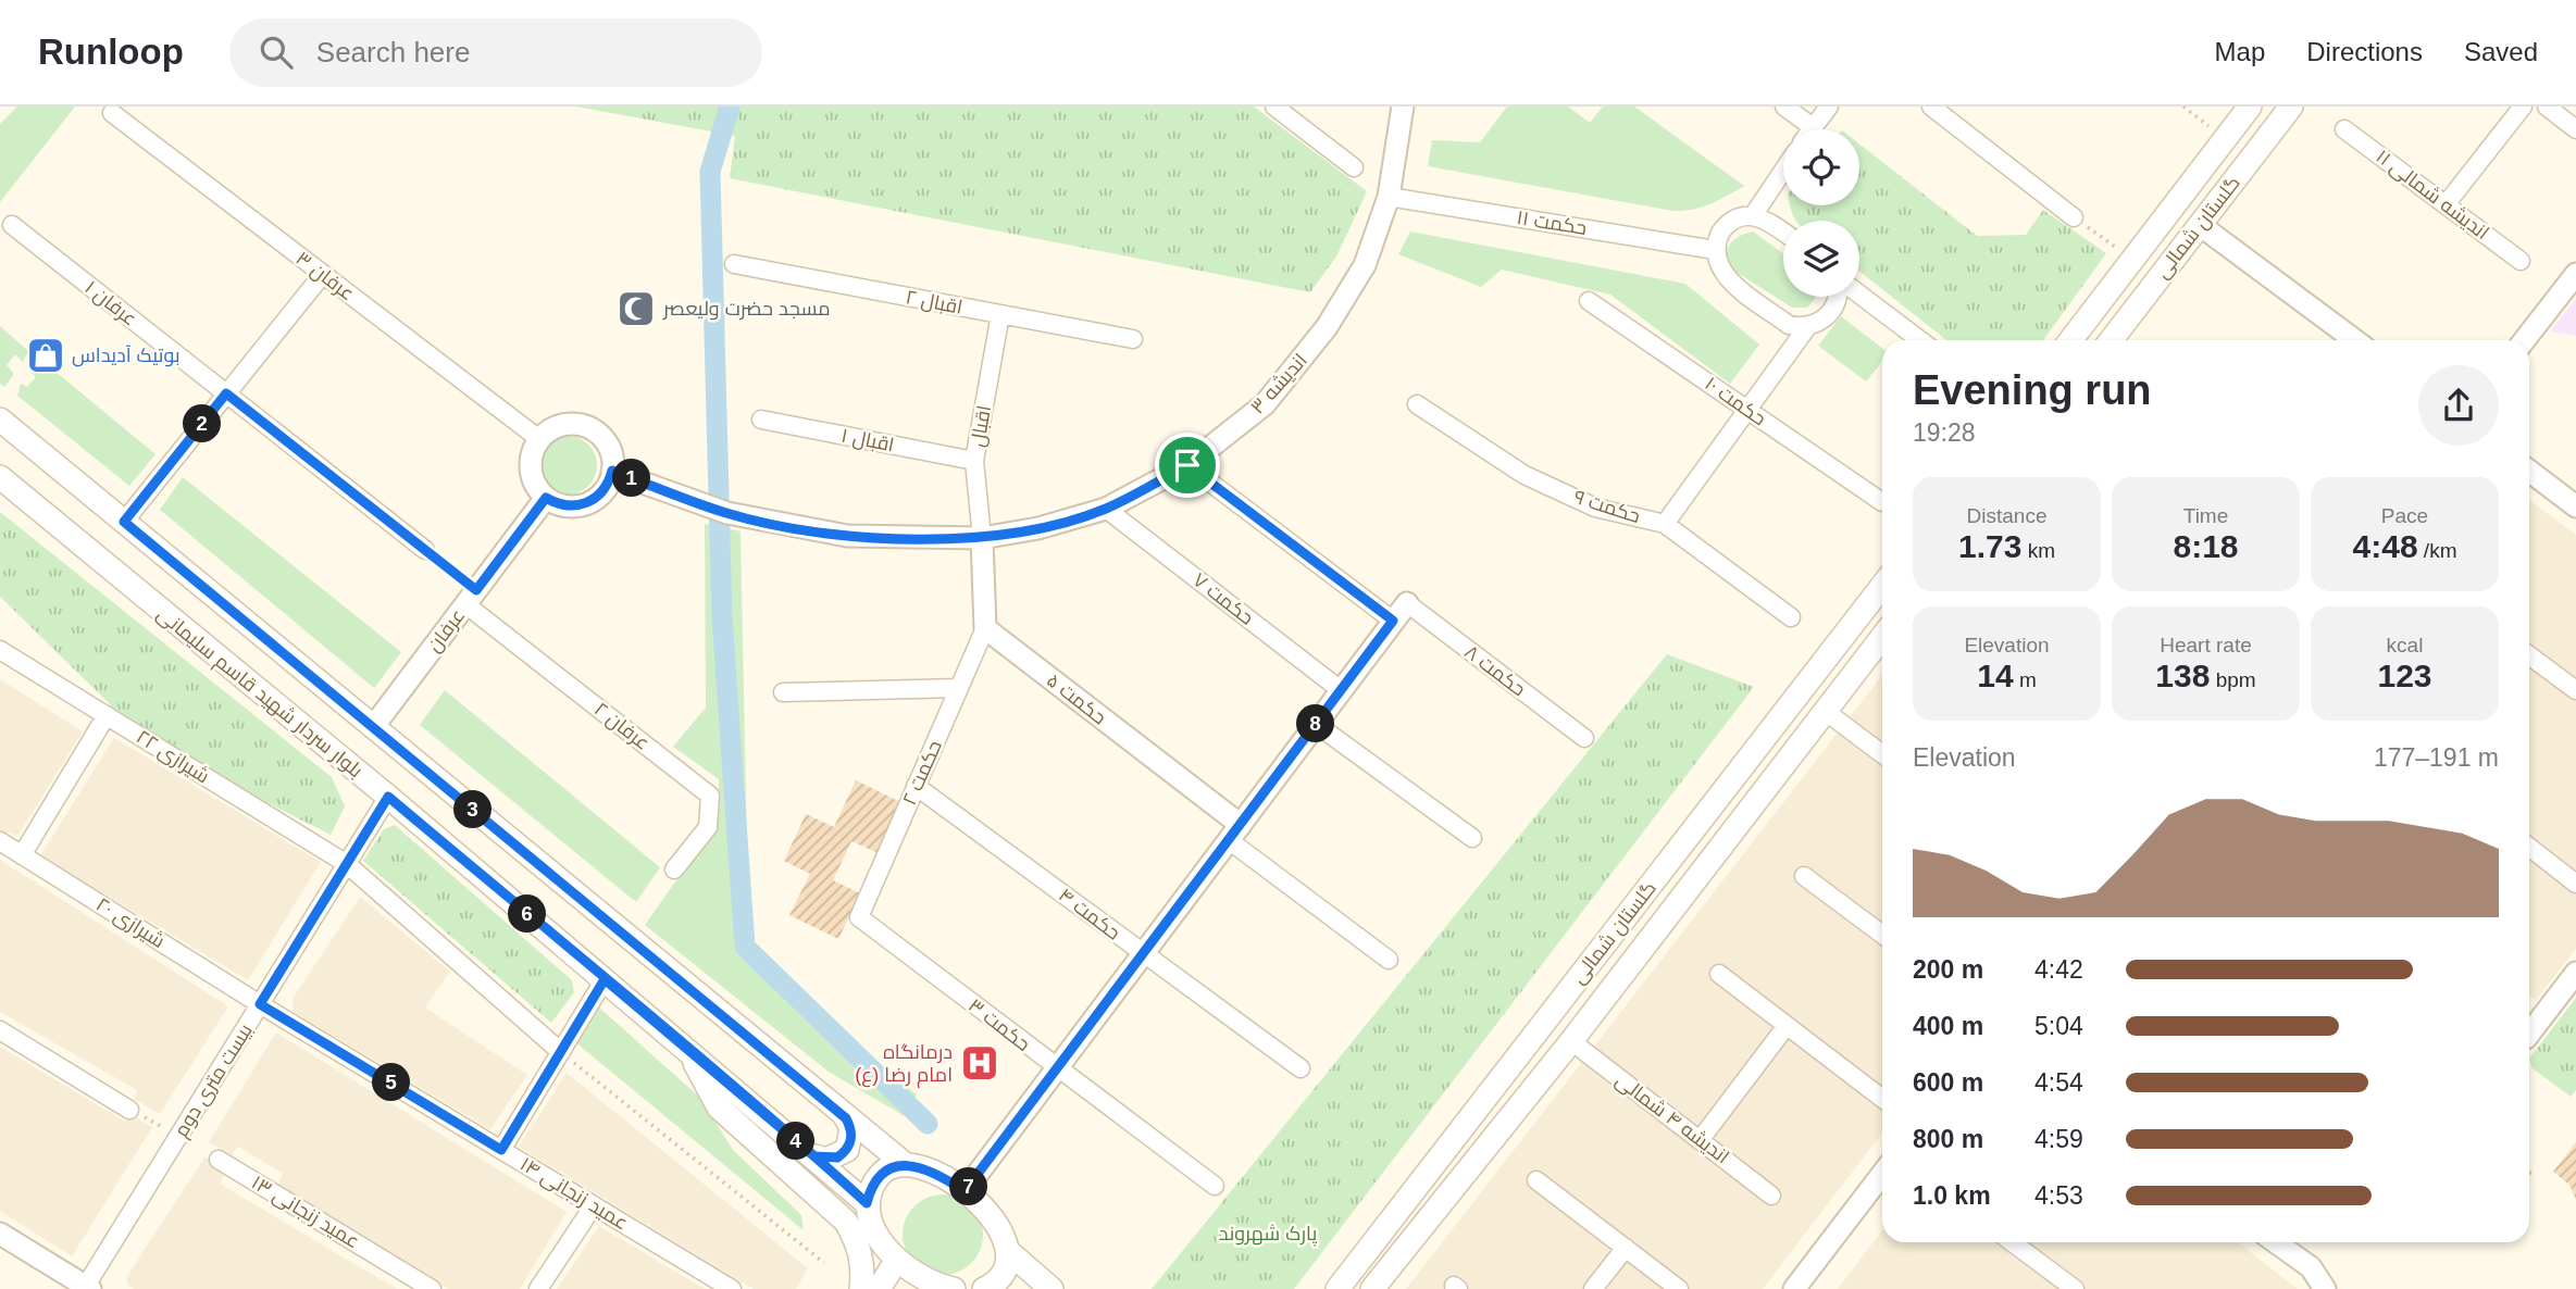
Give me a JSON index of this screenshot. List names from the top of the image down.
{
  "streets": {
    "main road": ["گلستان شمالی", "بلوار سردار شهید قاسم سلیمانی"],
    "street": [
      "اندیشه شمالی ۱۱",
      "حکمت ۱۱",
      "عرفان ۳",
      "اقبال ۲",
      "عرفان ۱",
      "اندیشه ۳",
      "حکمت ۱۰",
      "اقبال",
      "اقبال ۱",
      "حکمت ۹",
      "حکمت ۷",
      "عرفان",
      "حکمت ۸",
      "حکمت ۵",
      "عرفان ۲",
      "شیرازی ۲۲",
      "حکمت ۲",
      "حکمت ۴",
      "شیرازی ۲۰",
      "حکمت ۳",
      "بیست متری دوم",
      "اندیشه ۴ شمالی",
      "عمید زنجانی ۱۴",
      "عمید زنجانی ۱۳"
    ]
  },
  "crossings": [
    ["حکمت ۱۱", "اندیشه ۳"],
    ["گلستان شمالی", "اندیشه ۴ شمالی"],
    ["عرفان ۳", "اندیشه ۳"],
    ["عرفان ۳", "عرفان"],
    ["اقبال ۲", "اقبال"],
    ["اندیشه ۳", "اقبال"],
    ["اندیشه ۳", "حکمت ۷"],
    ["اندیشه ۳", "عرفان"],
    ["اقبال", "اقبال ۱"],
    ["عرفان", "عرفان ۲"],
    ["بلوار سردار شهید قاسم سلیمانی", "بیست متری دوم"],
    ["حکمت ۵", "حکمت ۲"],
    ["شیرازی ۲۲", "بیست متری دوم"],
    ["حکمت ۲", "حکمت ۴"],
    ["حکمت ۲", "حکمت ۳"],
    ["شیرازی ۲۰", "بیست متری دوم"],
    ["شیرازی ۲۰", "عمید زنجانی ۱۴"],
    ["بیست متری دوم", "عمید زنجانی ۱۴"]
  ],
  "parks": ["پارک شهروند"],
  "places": {
    "mosque": ["مسجد حضرت ولیعصر"],
    "shop": ["بوتیک آدیداس"],
    "hospital": ["درمانگاه امام رضا (ع)"]
  },
  "page": {
    "header": "Runloop",
    "search": "Search here",
    "nav": ["Map", "Directions", "Saved"],
    "heading": ["Evening run", "19:28"],
    "pins": [
      "2",
      "1",
      "8",
      "3",
      "6",
      "5",
      "4",
      "7"
    ],
    "stats": [
      ["Distance", "1.73 km"],
      ["Time", "8:18"],
      ["Pace", "4:48 /km"],
      ["Elevation", "14 m"],
      ["Heart rate", "138 bpm"],
      ["kcal", "123"]
    ],
    "chart": ["Elevation", "177–191 m"],
    "list": [
      {
        "name": "200 m",
        "note": "4:42"
      },
      {
        "name": "400 m",
        "note": "5:04"
      },
      {
        "name": "600 m",
        "note": "4:54"
      },
      {
        "name": "800 m",
        "note": "4:59"
      },
      {
        "name": "1.0 km",
        "note": "4:53"
      }
    ]
  }
}
